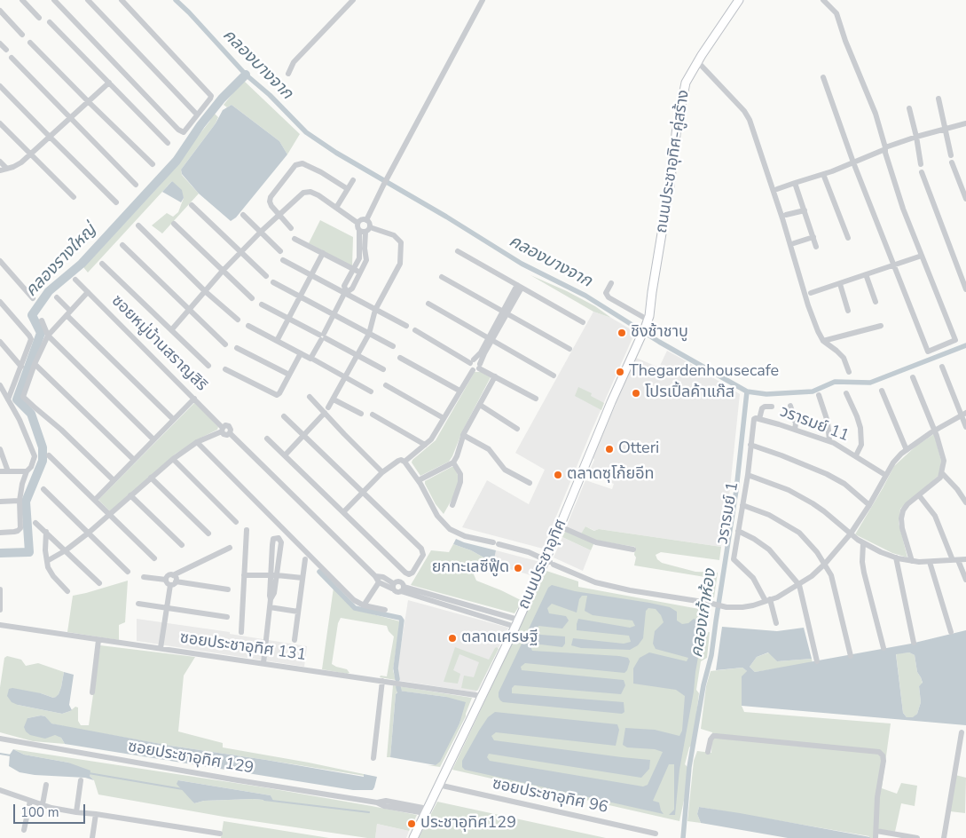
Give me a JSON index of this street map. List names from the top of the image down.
{
  "streets": {
    "main road": ["ถนนประชาอุทิศ-คู่สร้าง", "ถนนประชาอุทิศ"],
    "street": [
      "ซอยหมู่บ้านสราญสิริ",
      "วรารมย์ 11",
      "วรารมย์ 1",
      "ซอยประชาอุทิศ 131",
      "ซอยประชาอุทิศ 129",
      "ซอยประชาอุทิศ 96"
    ]
  },
  "crossings": [
    ["ถนนประชาอุทิศ-คู่สร้าง", "ถนนประชาอุทิศ"],
    ["ซอยหมู่บ้านสราญสิริ", "ถนนประชาอุทิศ"],
    ["วรารมย์ 11", "วรารมย์ 1"],
    ["ถนนประชาอุทิศ", "ซอยประชาอุทิศ 131"],
    ["ถนนประชาอุทิศ", "ซอยประชาอุทิศ 129"],
    ["ถนนประชาอุทิศ", "ซอยประชาอุทิศ 96"]
  ],
  "water": ["คลองบางจาก", "คลองรางใหญ่", "คลองเก้าห้อง"],
  "places": [
    "ชิงช้าชาบู",
    "Thegardenhousecafe",
    "โปรเปิ้ลค้าแก๊ส",
    "Otteri",
    "ตลาดซุโก้ยอีท",
    "ยกทะเลซีฟู๊ด",
    "ตลาดเศรษฐี",
    "ประชาอุทิศ129"
  ],
  "scale_bar": "100 m"
}
